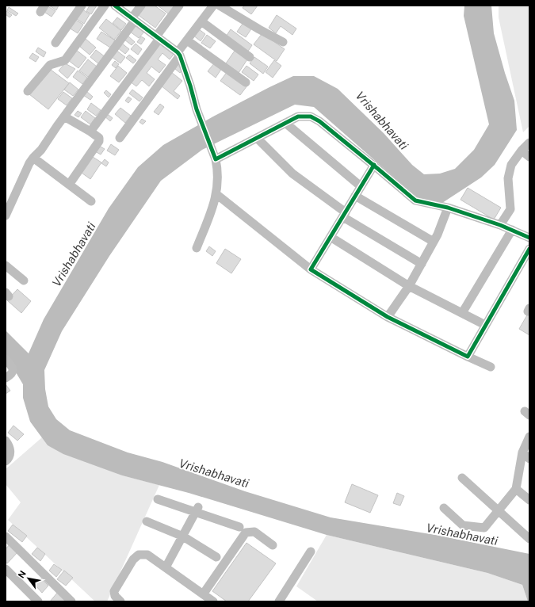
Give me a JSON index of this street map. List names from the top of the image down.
{
  "water": ["Vrishabhavati"],
  "north": "top left"
}
